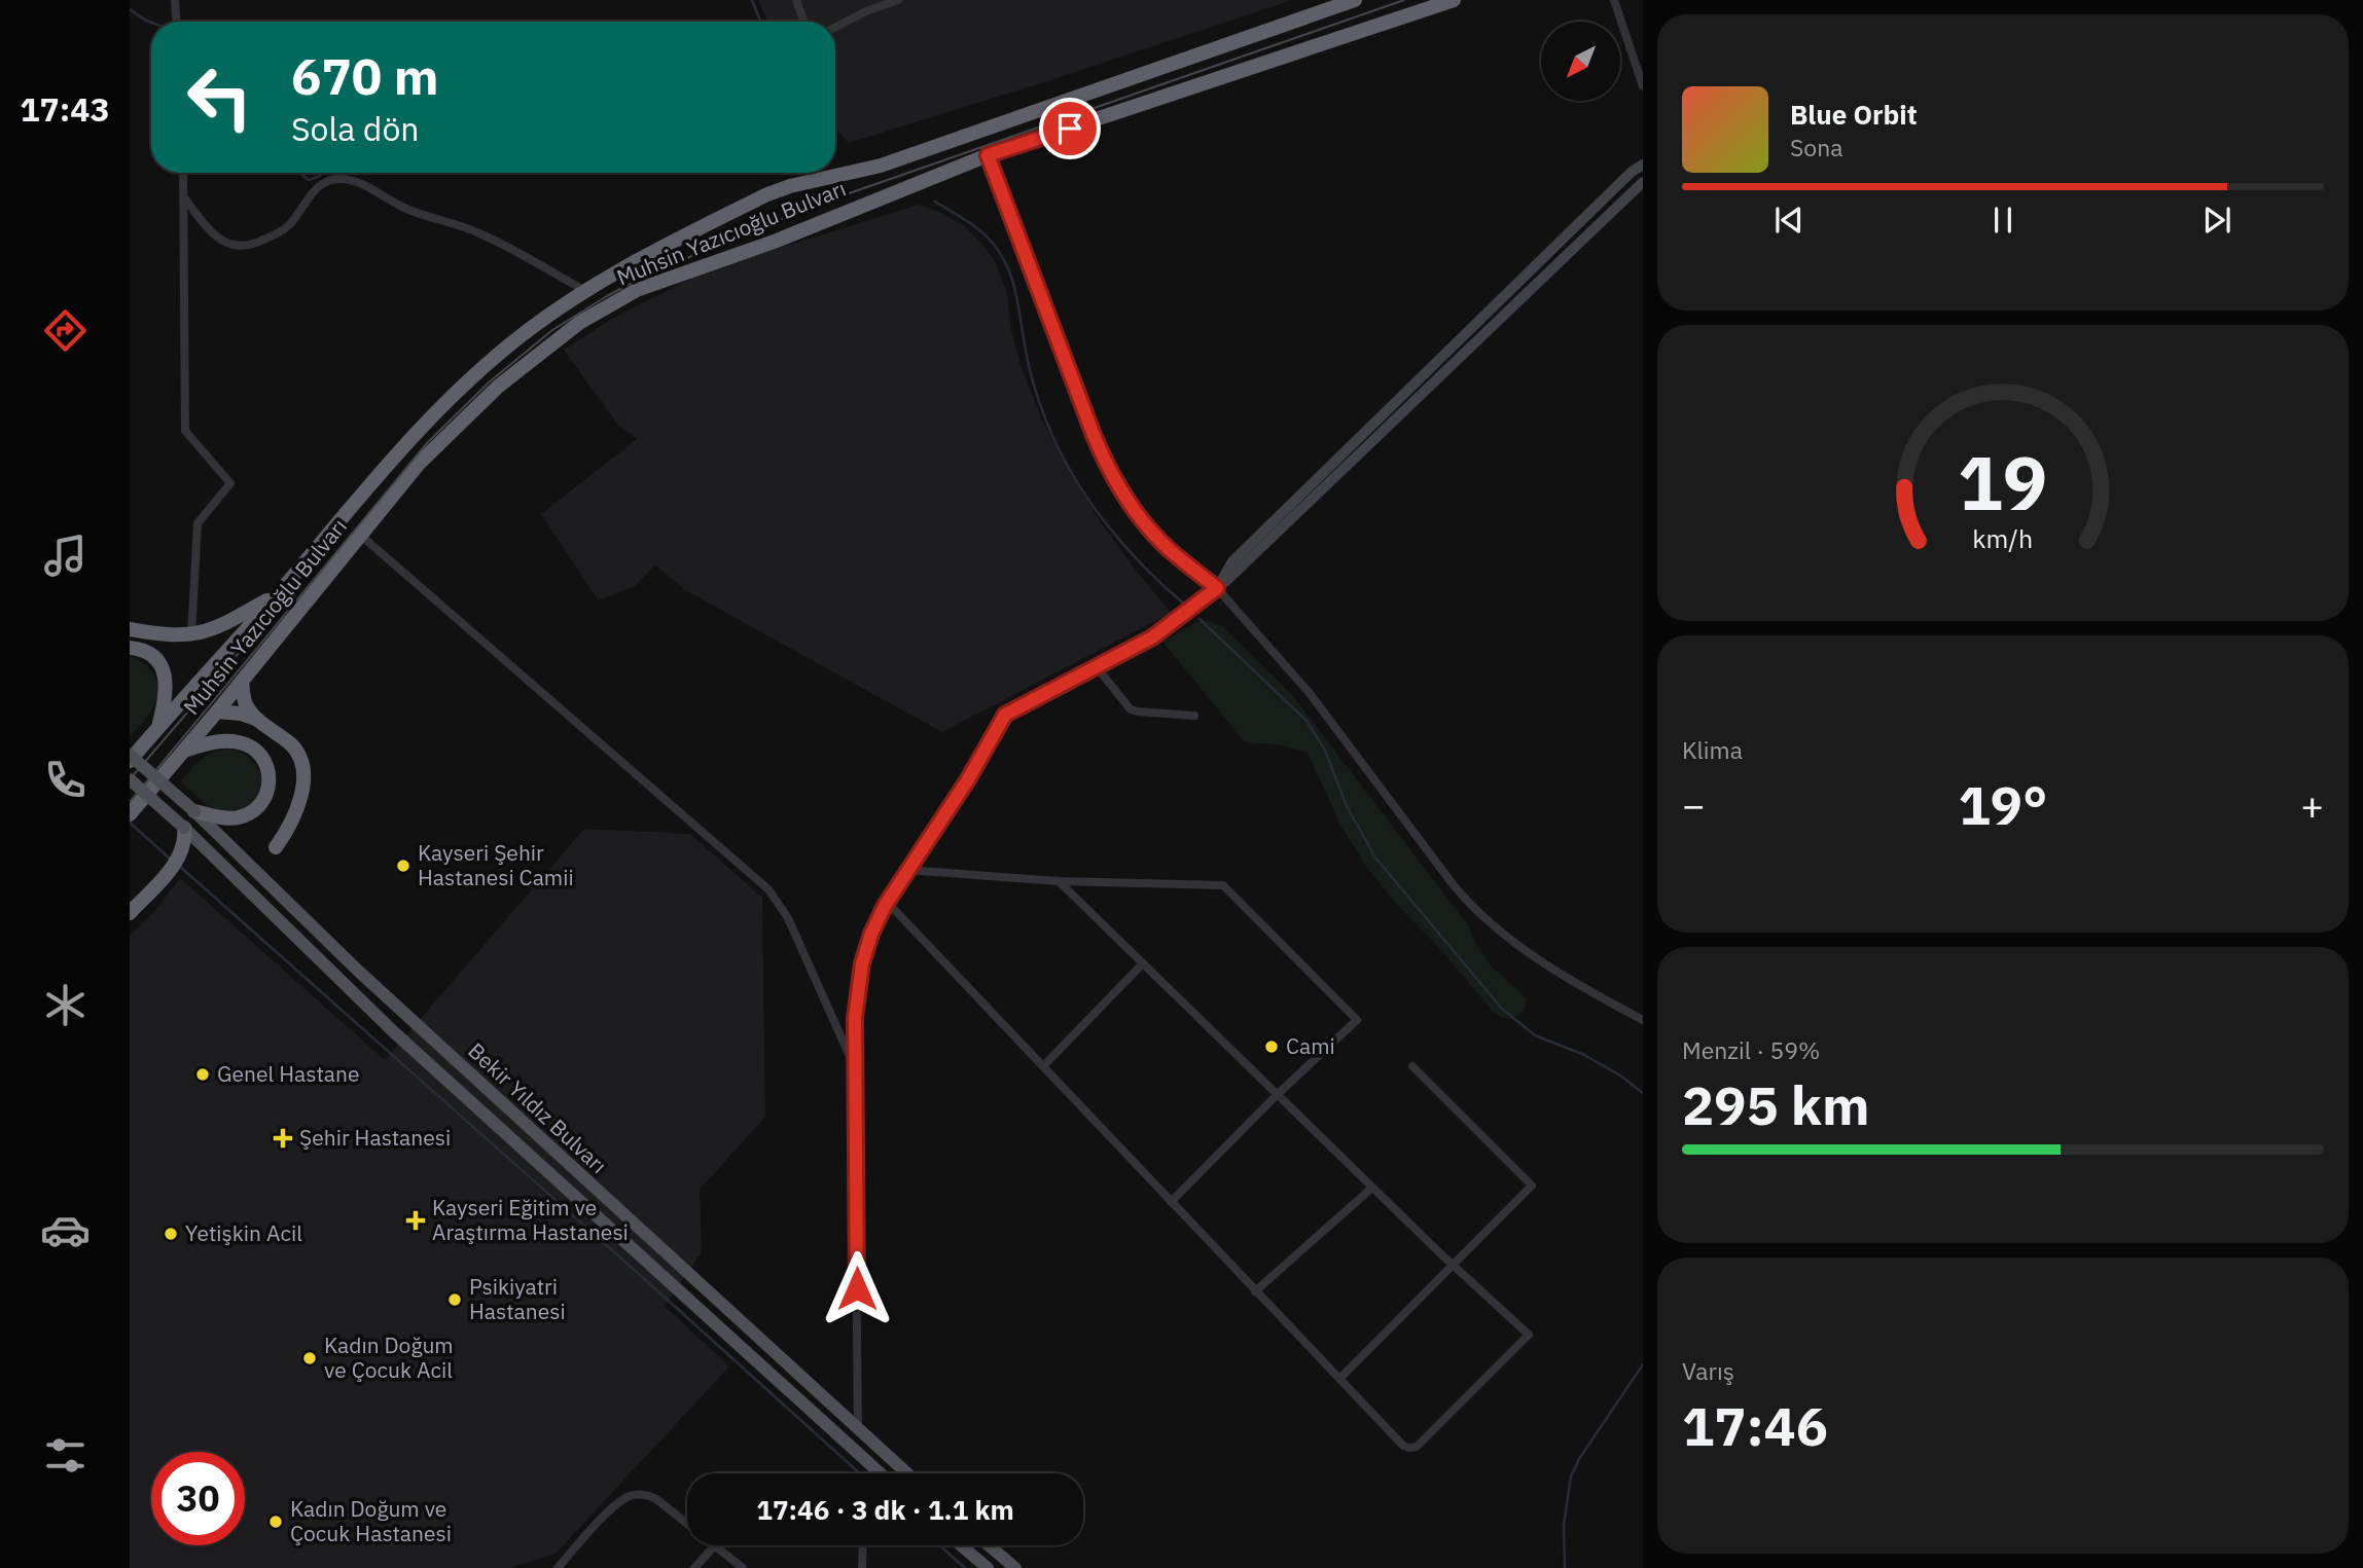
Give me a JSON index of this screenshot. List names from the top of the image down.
{
  "streets": {
    "highway": ["Muhsin Yazıcıoğlu Bulvarı"],
    "main road": ["Bekir Yıldız Bulvarı"]
  },
  "places": {
    "other": [
      "Kayseri Şehir Hastanesi Camii",
      "Cami",
      "Genel Hastane",
      "Yetişkin Acil",
      "Psikiyatri Hastanesi",
      "Kadın Doğum ve Çocuk Acil",
      "Kadın Doğum ve Çocuk Hastanesi"
    ],
    "health": ["Şehir Hastanesi", "Kayseri Eğitim ve Araştırma Hastanesi"]
  },
  "north": "bottom left",
  "page": {
    "tabs": "17:43",
    "turn": ["670 m", "Sola dön"],
    "song": ["Blue Orbit", "Sona"],
    "tile": [
      "Klima",
      ["Menzil · 59%", "295 km"],
      ["Varış", "17:46"]
    ],
    "heat": ["−", "19°", "+"],
    "limit": "30",
    "trip": "17:46 · 3 dk · 1.1 km",
    "gauge": ["19", "km/h"]
  }
}
